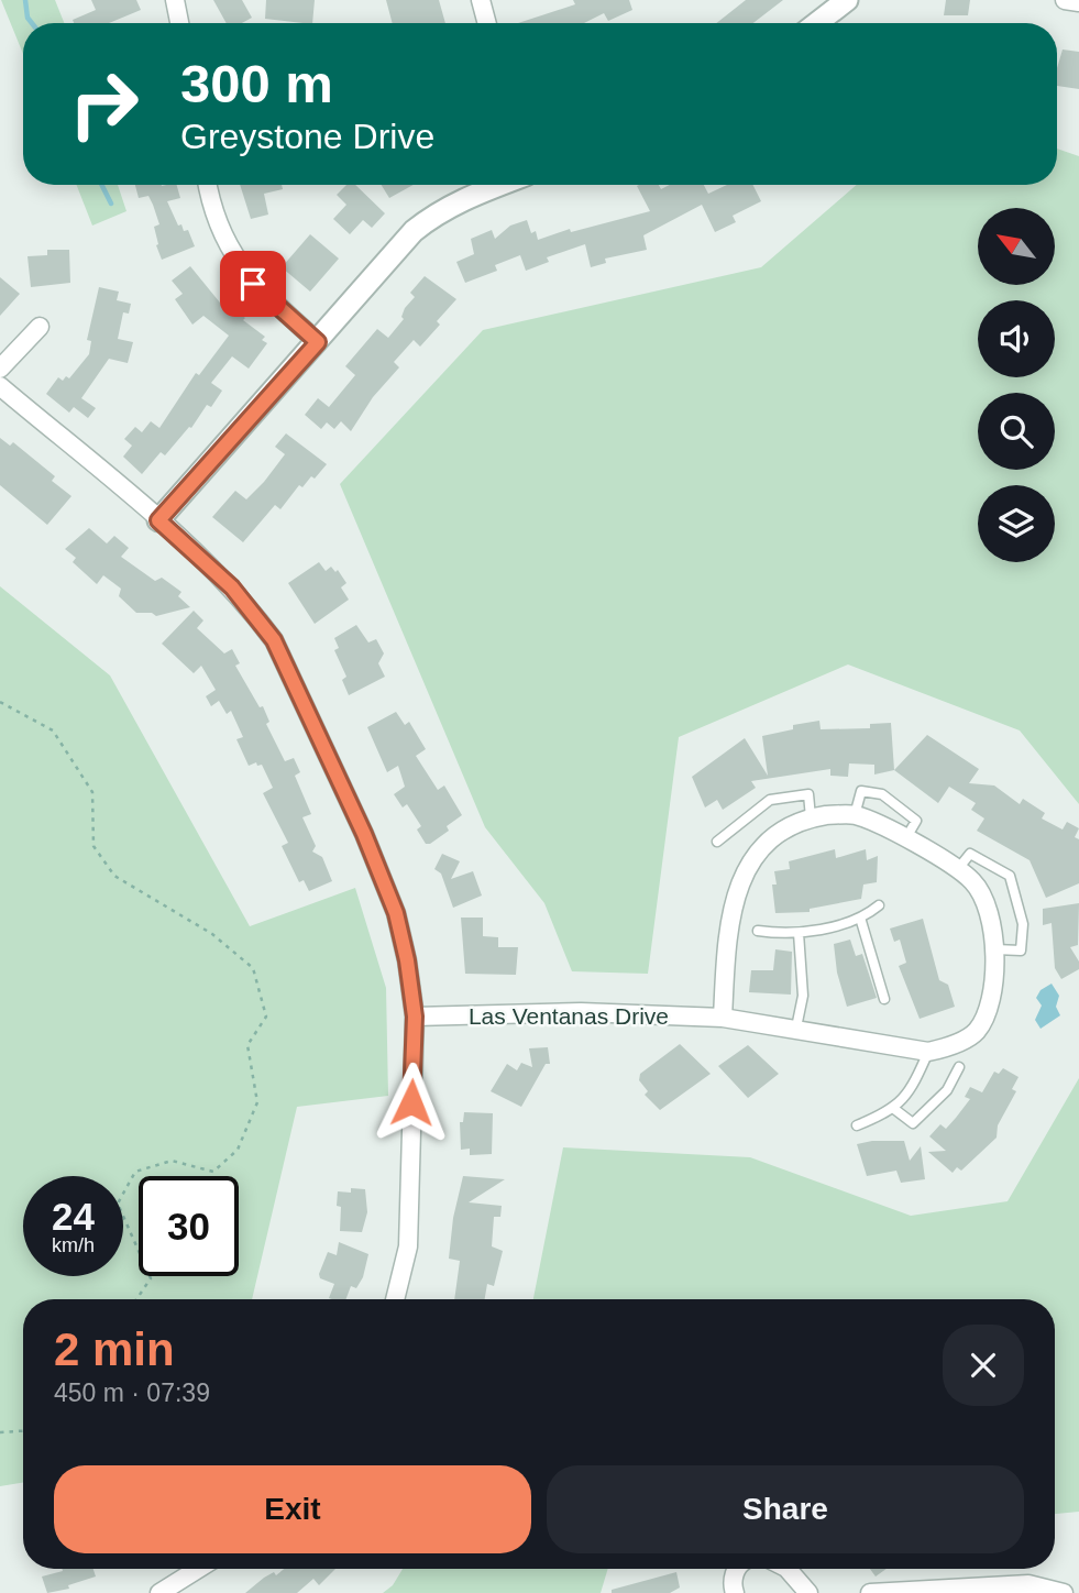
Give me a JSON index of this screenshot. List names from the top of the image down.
{
  "streets": {
    "street": ["Las Ventanas Drive"]
  },
  "north": "top left",
  "page": {
    "turn": ["300 m", "Greystone Drive"],
    "speed": "24 km/h",
    "limit": "30",
    "heading": ["2 min", "450 m · 07:39"],
    "buttons": ["Exit", "Share"]
  }
}
